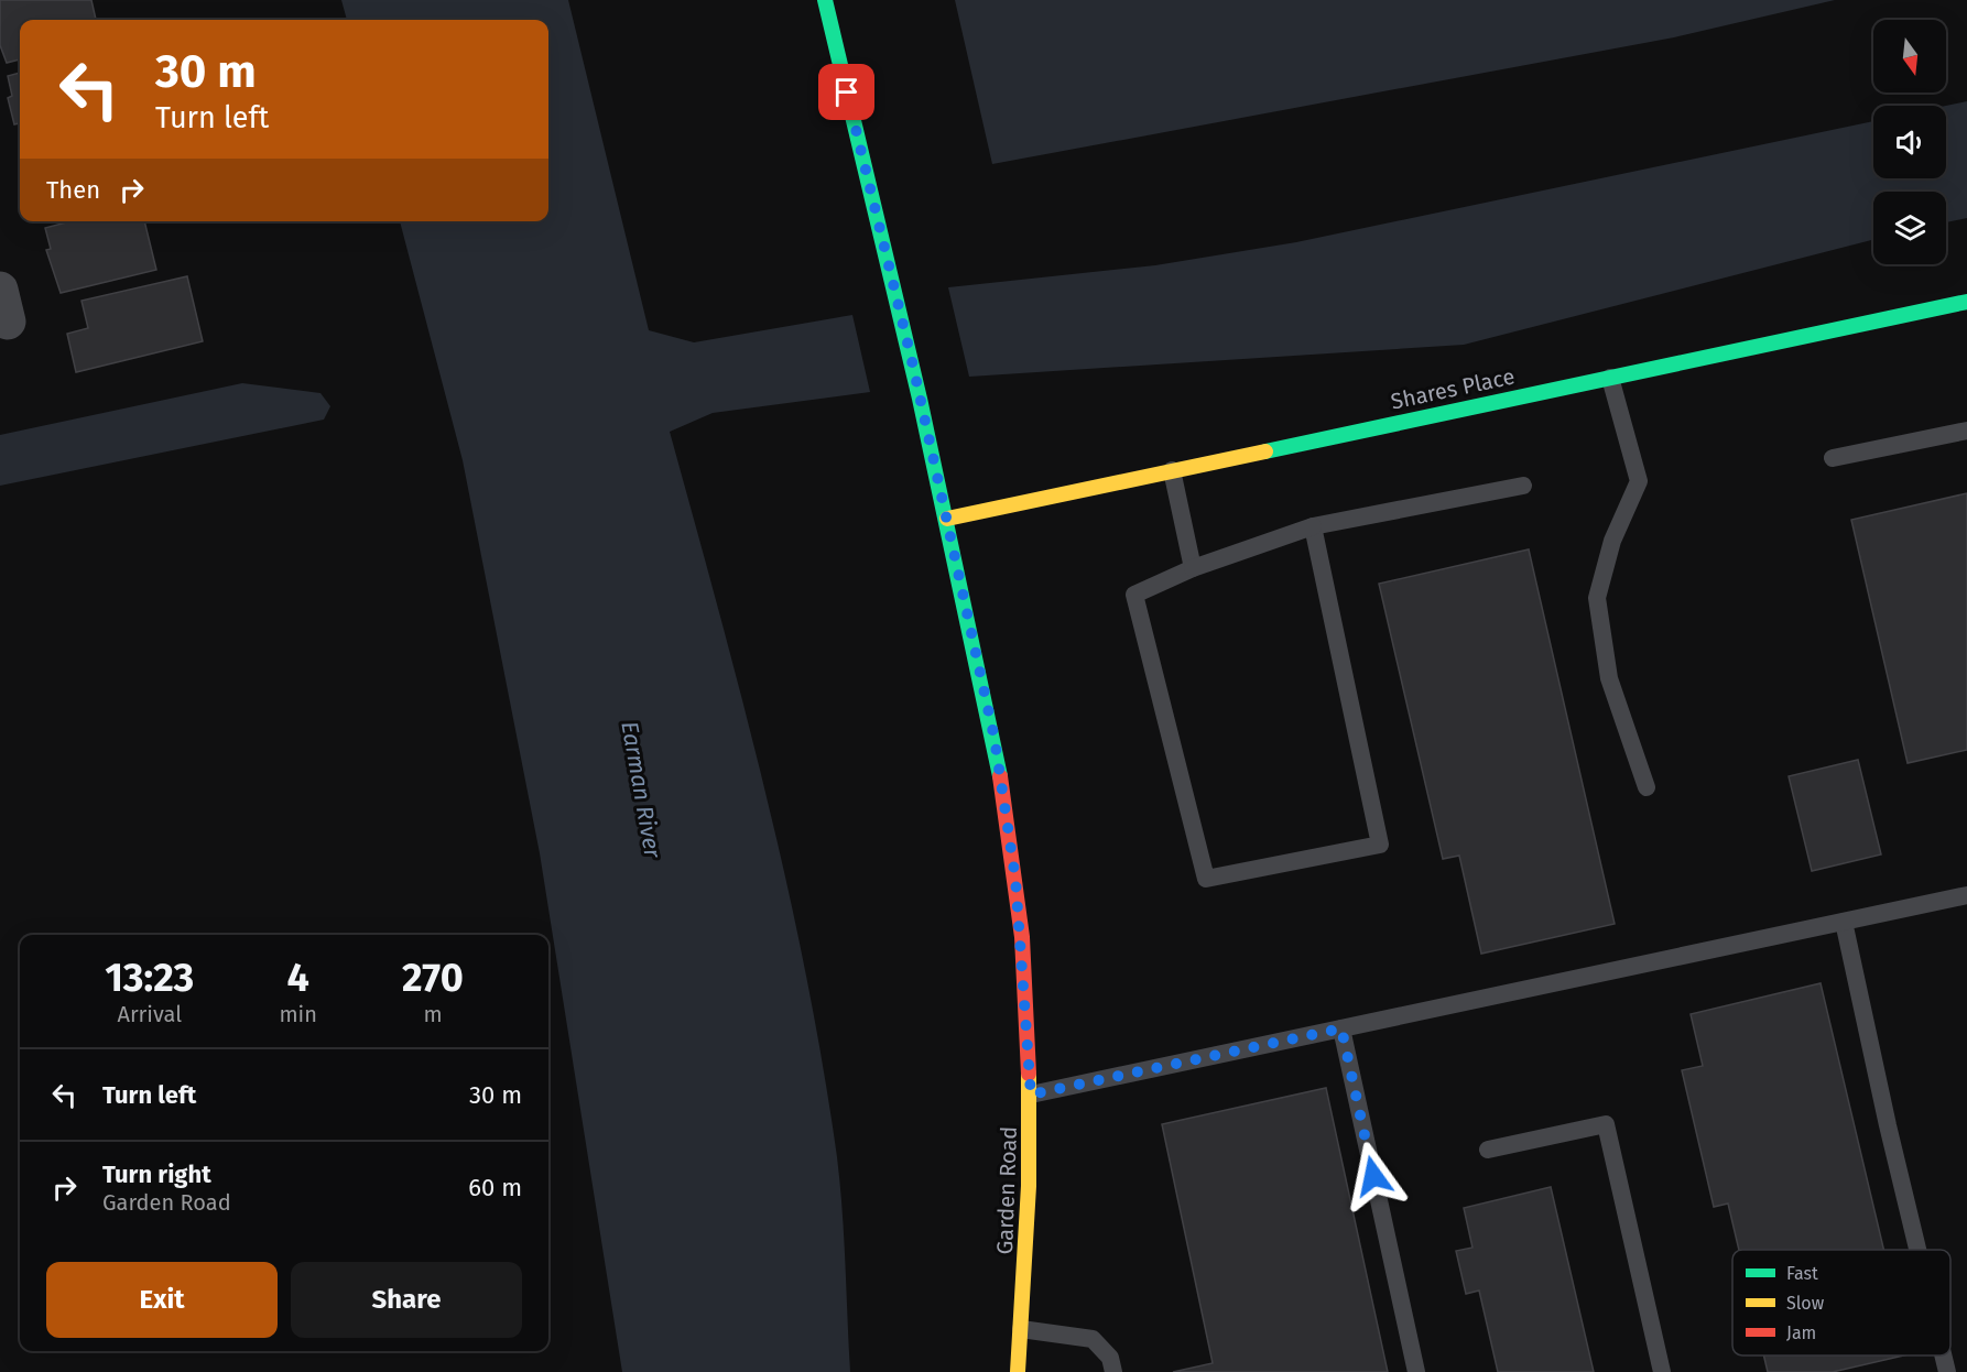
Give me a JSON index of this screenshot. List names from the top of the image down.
{
  "streets": {
    "street": ["Shares Place", "Garden Road"]
  },
  "crossings": [
    ["Shares Place", "Garden Road"]
  ],
  "water": ["Earman River"],
  "legend": ["Fast", "Slow", "Jam"],
  "north": "bottom",
  "page": {
    "turn": ["30 m", "Turn left"],
    "then": "Then",
    "eta": [
      "13:23",
      "Arrival",
      "4",
      "min",
      "270",
      "m"
    ],
    "list": [
      {
        "name": "Turn left",
        "value": "30 m"
      },
      {
        "name": "Turn right",
        "note": "Garden Road",
        "value": "60 m"
      }
    ],
    "buttons": ["Exit", "Share"]
  }
}
